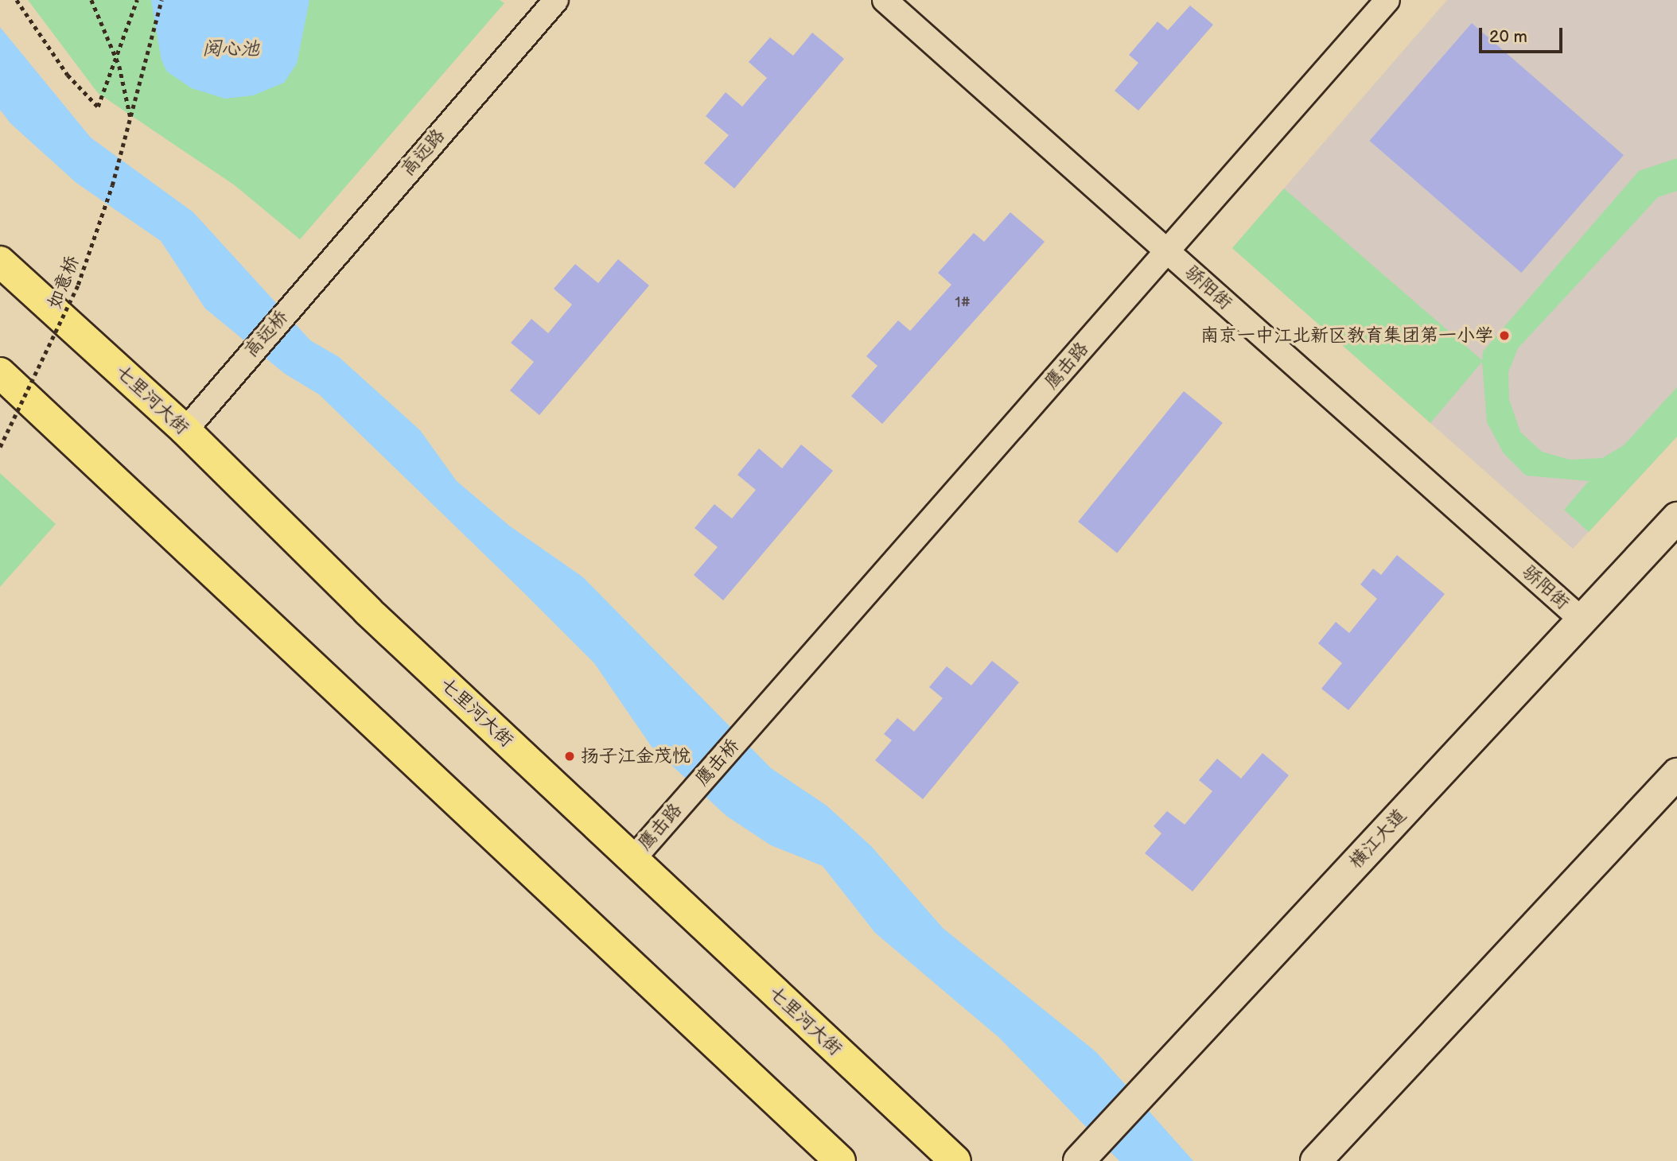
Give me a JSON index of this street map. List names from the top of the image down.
{
  "streets": {
    "main road": ["七里河大街", "横江大道"],
    "street": [
      "高远路",
      "骄阳街",
      "高远桥",
      "鹰击路",
      "鹰击桥"
    ],
    "path": ["如意桥"]
  },
  "crossings": [
    ["高远路", "高远桥"],
    ["骄阳街", "鹰击路"],
    ["骄阳街", "横江大道"],
    ["高远桥", "七里河大街"],
    ["鹰击路", "七里河大街"],
    ["鹰击路", "鹰击桥"]
  ],
  "water": ["阅心池"],
  "places": ["南京一中江北新区教育集团第一小学", "扬子江金茂悦"],
  "house_numbers": ["1#"],
  "scale_bar": "20 m"
}
